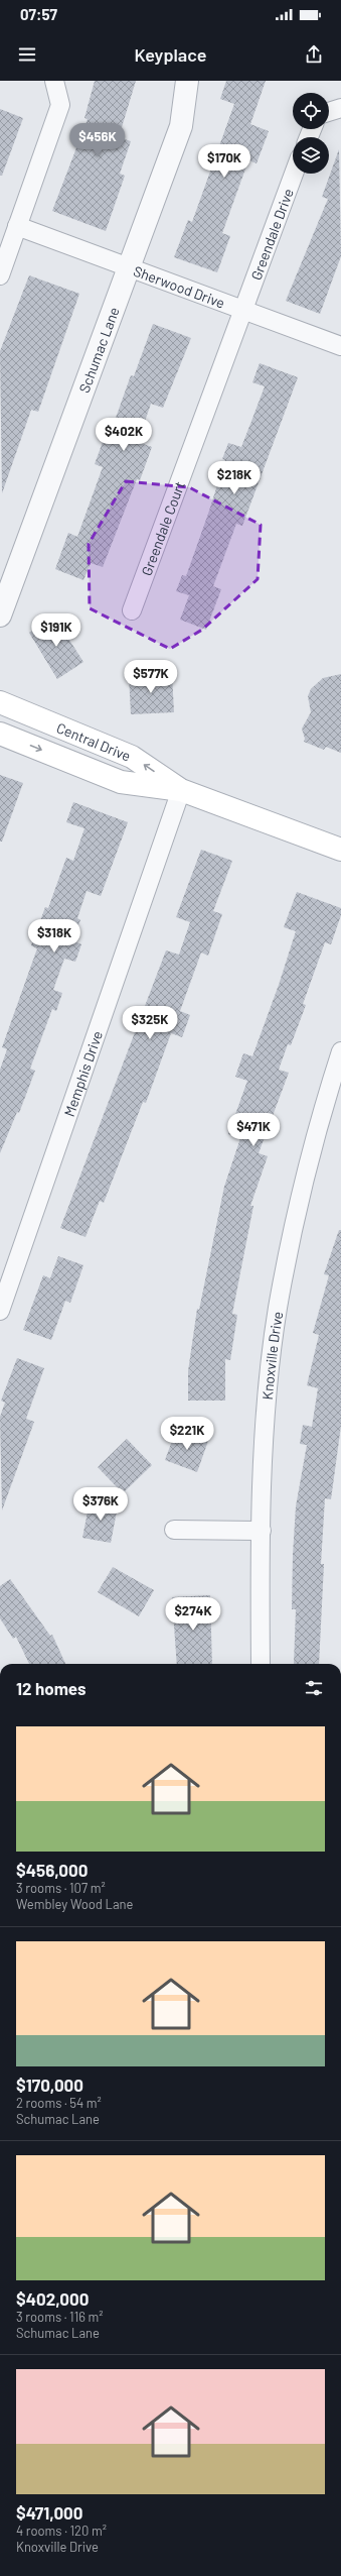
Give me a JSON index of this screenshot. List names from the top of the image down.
{
  "streets": {
    "main road": ["Central Drive"],
    "street": [
      "Greendale Drive",
      "Sherwood Drive",
      "Schumac Lane",
      "Greendale Court",
      "Memphis Drive",
      "Knoxville Drive"
    ]
  },
  "crossings": [
    ["Greendale Drive", "Sherwood Drive"],
    ["Greendale Drive", "Greendale Court"],
    ["Sherwood Drive", "Schumac Lane"],
    ["Sherwood Drive", "Greendale Court"],
    ["Central Drive", "Memphis Drive"]
  ],
  "page": {
    "status": "07:57",
    "header": "Keyplace",
    "price": [
      "$456K",
      "$170K",
      "$402K",
      "$218K",
      "$191K",
      "$577K",
      "$318K",
      "$325K",
      "$471K",
      "$221K",
      "$376K",
      "$274K"
    ],
    "heading": "12 homes",
    "list": [
      {
        "name": "$456,000",
        "note": "3 rooms · 107 m² · Wembley Wood Lane"
      },
      {
        "name": "$170,000",
        "note": "2 rooms · 54 m² · Schumac Lane"
      },
      {
        "name": "$402,000",
        "note": "3 rooms · 116 m² · Schumac Lane"
      },
      {
        "name": "$471,000",
        "note": "4 rooms · 120 m² · Knoxville Drive"
      }
    ]
  }
}
